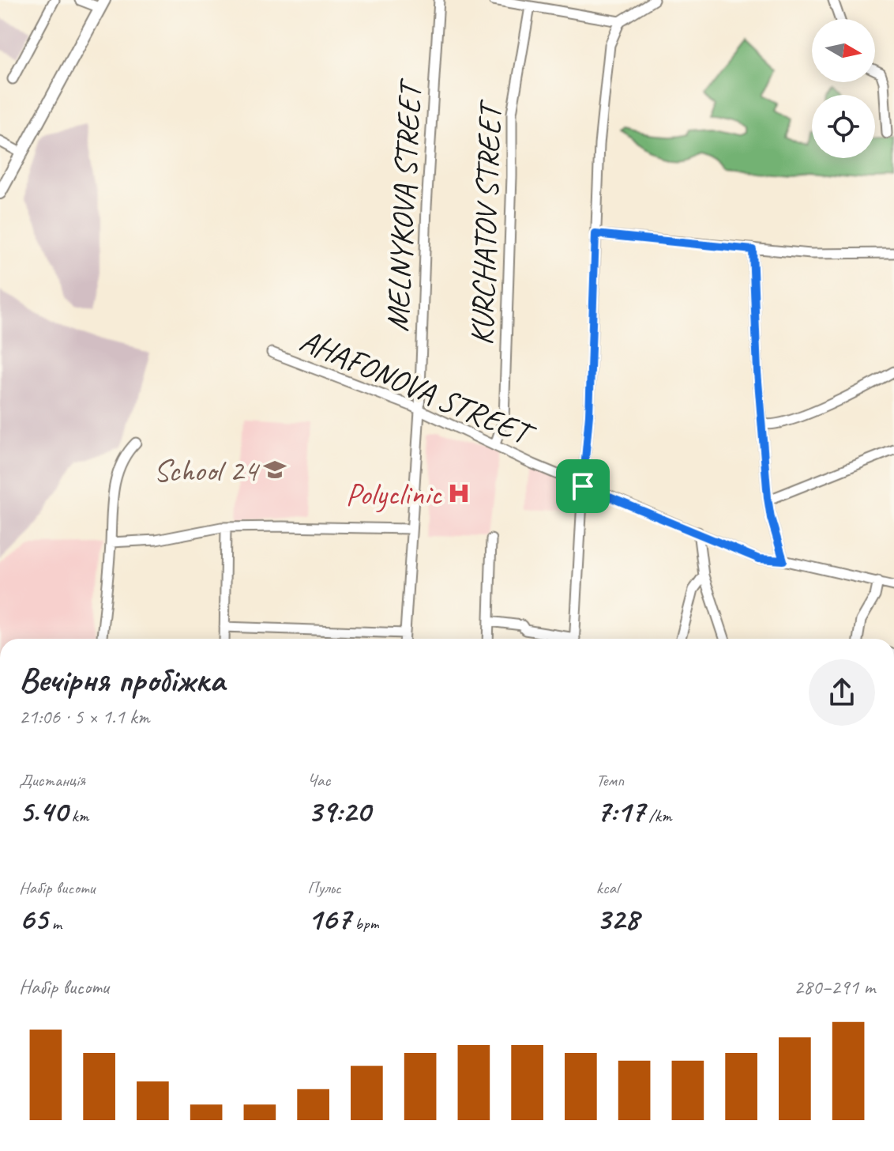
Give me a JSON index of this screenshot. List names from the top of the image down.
{
  "streets": {
    "street": ["MELNYKOVA STREET", "KURCHATOV STREET", "AHAFONOVA STREET"]
  },
  "crossings": [
    ["MELNYKOVA STREET", "AHAFONOVA STREET"],
    ["KURCHATOV STREET", "AHAFONOVA STREET"]
  ],
  "places": {
    "school or university": ["School 24"],
    "hospital": ["Polyclinic"]
  },
  "north": "right",
  "page": {
    "heading": ["Вечірня пробіжка", "21:06 · 5 × 1.1 km"],
    "stats": [
      ["Дистанція", "5.40 km"],
      ["Час", "39:20"],
      ["Темп", "7:17 /km"],
      ["Набір висоти", "65 m"],
      ["Пульс", "167 bpm"],
      ["kcal", "328"]
    ],
    "chart": ["Набір висоти", "280–291 m"]
  }
}
